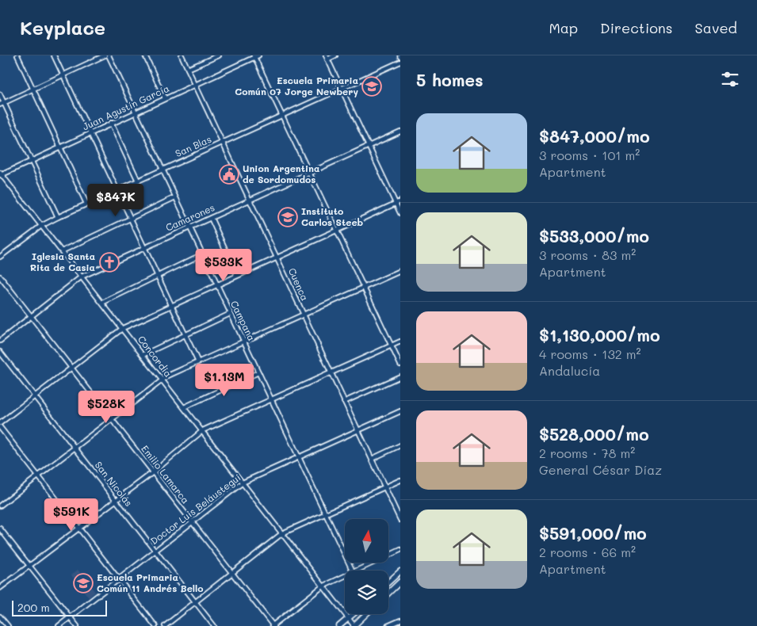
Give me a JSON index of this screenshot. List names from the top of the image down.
{
  "streets": {
    "street": [
      "Juan Agustín García",
      "San Blas",
      "Camarones",
      "Cuenca",
      "Campana",
      "Concordia",
      "Emilio Lamarca",
      "San Nicolás",
      "Doctor Luis Beláustegui"
    ]
  },
  "crossings": [
    ["Juan Agustín García", "Cuenca"],
    ["Juan Agustín García", "Campana"],
    ["Juan Agustín García", "Concordia"],
    ["San Blas", "Cuenca"],
    ["San Blas", "Campana"],
    ["San Blas", "Concordia"],
    ["Camarones", "Cuenca"],
    ["Camarones", "Campana"],
    ["Camarones", "Concordia"],
    ["Camarones", "Emilio Lamarca"],
    ["Cuenca", "Doctor Luis Beláustegui"],
    ["Campana", "Doctor Luis Beláustegui"],
    ["Concordia", "Doctor Luis Beláustegui"],
    ["Emilio Lamarca", "Doctor Luis Beláustegui"],
    ["San Nicolás", "Doctor Luis Beláustegui"]
  ],
  "places": {
    "school or university": ["Escuela Primaria Común 07 Jorge Newbery", "Instituto Carlos Steeb", "Escuela Primaria Común 11 Andrés Bello"],
    "public building": ["Union Argentina de Sordomudos"],
    "church": ["Iglesia Santa Rita de Casia"]
  },
  "scale_bar": "200 m",
  "north": "top",
  "page": {
    "header": "Keyplace",
    "nav": ["Map", "Directions", "Saved"],
    "heading": "5 homes",
    "list": [
      {
        "name": "$847,000/mo",
        "note": "3 rooms · 101 m² · Apartment"
      },
      {
        "name": "$533,000/mo",
        "note": "3 rooms · 83 m² · Apartment"
      },
      {
        "name": "$1,130,000/mo",
        "note": "4 rooms · 132 m² · Andalucía"
      },
      {
        "name": "$528,000/mo",
        "note": "2 rooms · 78 m² · General César Díaz"
      },
      {
        "name": "$591,000/mo",
        "note": "2 rooms · 66 m² · Apartment"
      }
    ],
    "price": [
      "$847K",
      "$533K",
      "$1.13M",
      "$528K",
      "$591K"
    ],
    "scale": "200 m"
  }
}
